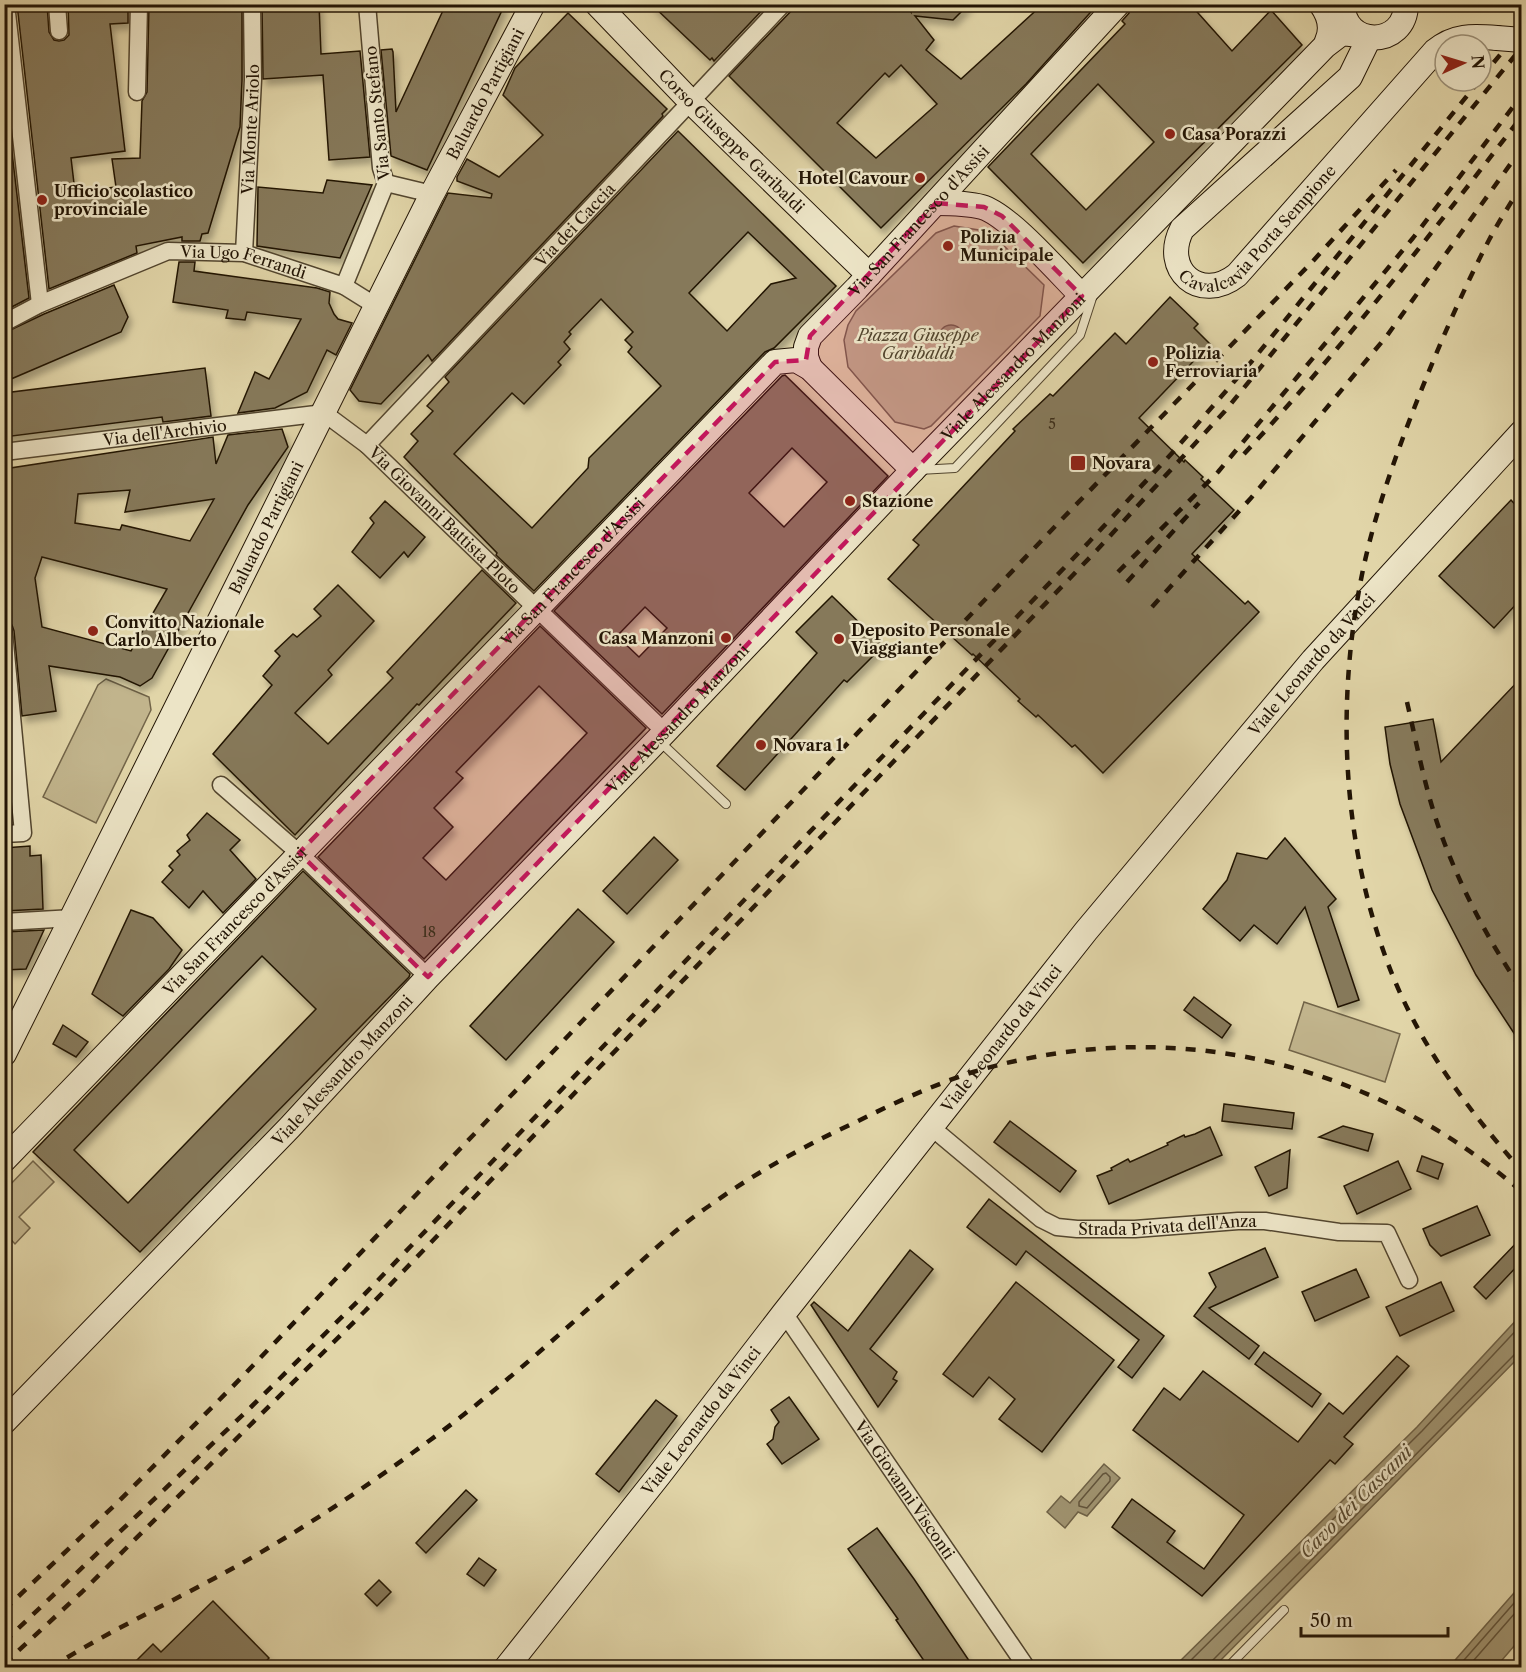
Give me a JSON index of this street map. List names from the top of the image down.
{
  "streets": {
    "street": [
      "Baluardo Partigiani",
      "Via Santo Stefano",
      "Via Monte Ariolo",
      "Corso Giuseppe Garibaldi",
      "Cavalcavia Porta Sempione",
      "Via San Francesco d'Assisi",
      "Via dei Caccia",
      "Via Ugo Ferrandi",
      "Viale Alessandro Manzoni",
      "Via dell'Archivio",
      "Via Giovanni Battista Ploto",
      "Viale Leonardo da Vinci",
      "Strada Privata dell'Anza",
      "Via Giovanni Visconti"
    ]
  },
  "crossings": [
    ["Baluardo Partigiani", "Via Ugo Ferrandi"],
    ["Baluardo Partigiani", "Via dell'Archivio"],
    ["Baluardo Partigiani", "Via Giovanni Battista Ploto"],
    ["Via Santo Stefano", "Via Ugo Ferrandi"],
    ["Via Monte Ariolo", "Via Ugo Ferrandi"],
    ["Corso Giuseppe Garibaldi", "Via San Francesco d'Assisi"],
    ["Corso Giuseppe Garibaldi", "Via dei Caccia"],
    ["Cavalcavia Porta Sempione", "Viale Alessandro Manzoni"],
    ["Via San Francesco d'Assisi", "Via Giovanni Battista Ploto"],
    ["Via dei Caccia", "Via Giovanni Battista Ploto"],
    ["Viale Alessandro Manzoni", "Via Giovanni Battista Ploto"],
    ["Via dell'Archivio", "Via Giovanni Battista Ploto"],
    ["Viale Leonardo da Vinci", "Strada Privata dell'Anza"],
    ["Viale Leonardo da Vinci", "Via Giovanni Visconti"]
  ],
  "water": ["Cavo dei Cascami"],
  "parks": ["Piazza Giuseppe Garibaldi"],
  "places": {
    "other": [
      "Casa Porazzi",
      "Hotel Cavour",
      "Ufficio scolastico provinciale",
      "Polizia Municipale",
      "Polizia Ferroviaria",
      "Stazione",
      "Convitto Nazionale Carlo Alberto",
      "Casa Manzoni",
      "Deposito Personale Viaggiante",
      "Novara 1"
    ],
    "transit": ["Novara"]
  },
  "house_numbers": ["5", "18"],
  "scale_bar": "50 m",
  "north": "right"
}
